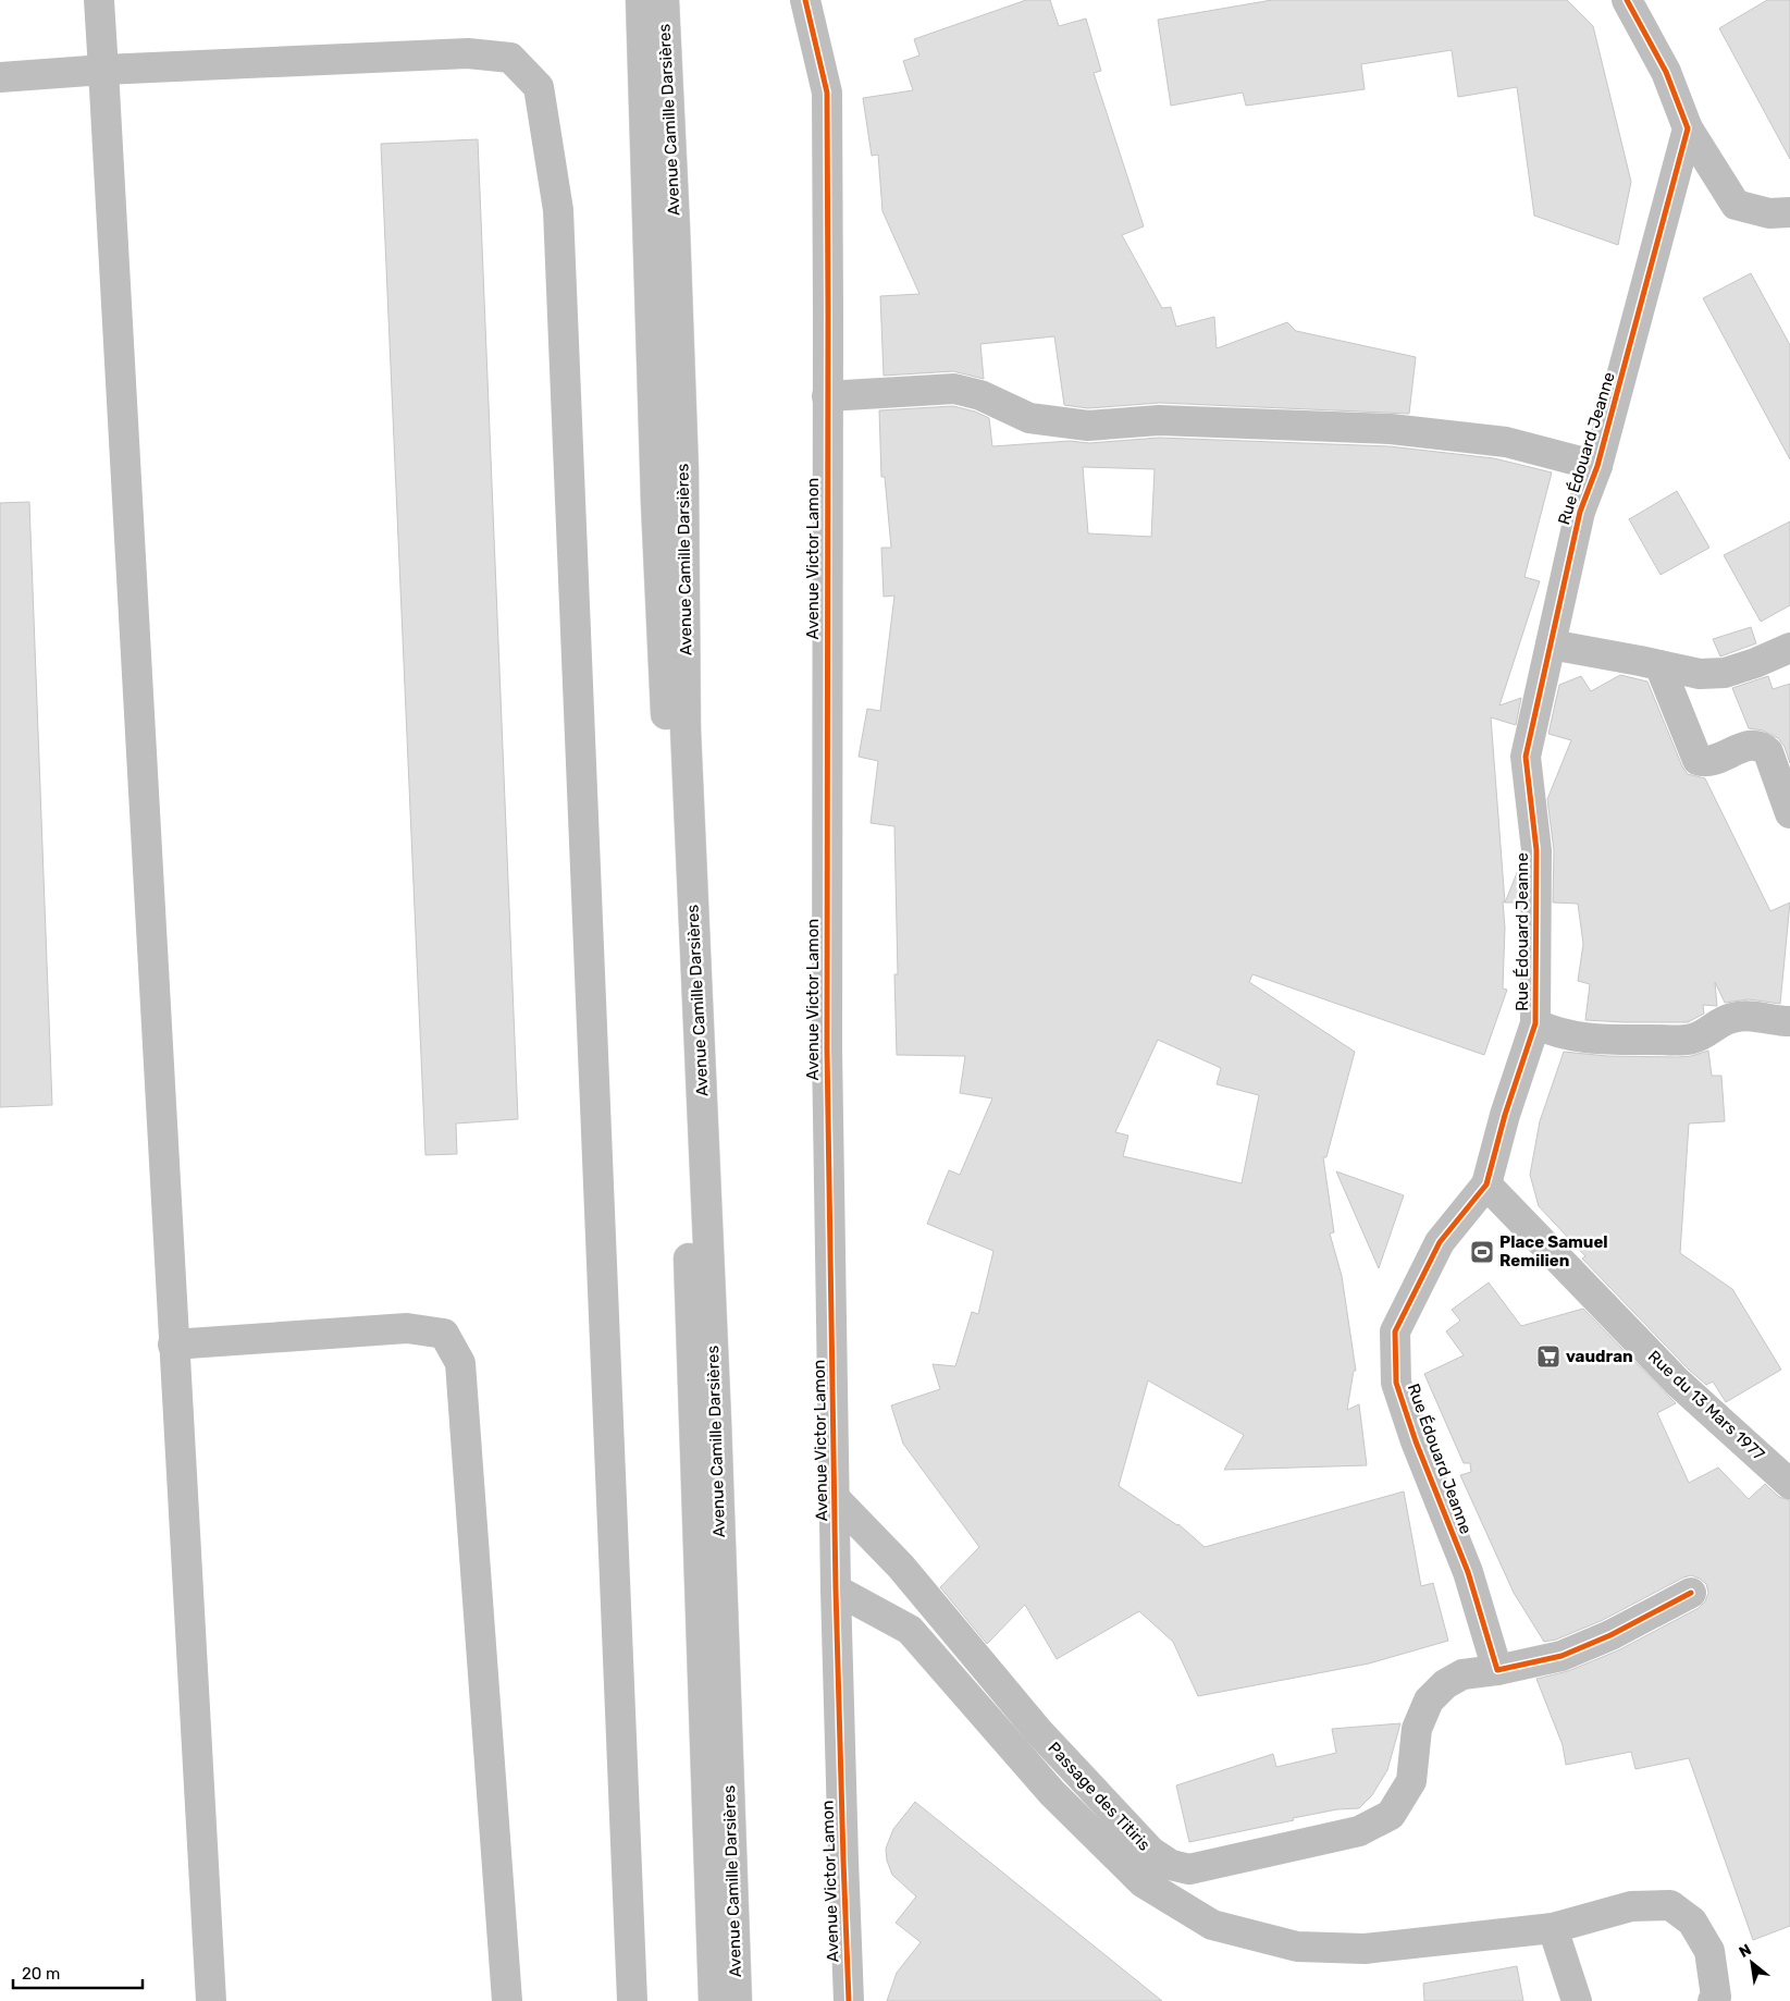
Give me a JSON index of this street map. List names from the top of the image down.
{
  "streets": {
    "street": [
      "Avenue Camille Darsières",
      "Rue Édouard Jeanne",
      "Avenue Victor Lamon",
      "Rue du 13 Mars 1977",
      "Passage des Titiris"
    ]
  },
  "crossings": [
    ["Rue Édouard Jeanne", "Rue du 13 Mars 1977"],
    ["Rue Édouard Jeanne", "Passage des Titiris"],
    ["Avenue Victor Lamon", "Passage des Titiris"]
  ],
  "places": {
    "sports": ["Place Samuel Remilien"],
    "supermarket": ["vaudran"]
  },
  "scale_bar": "20 m",
  "north": "top left"
}
